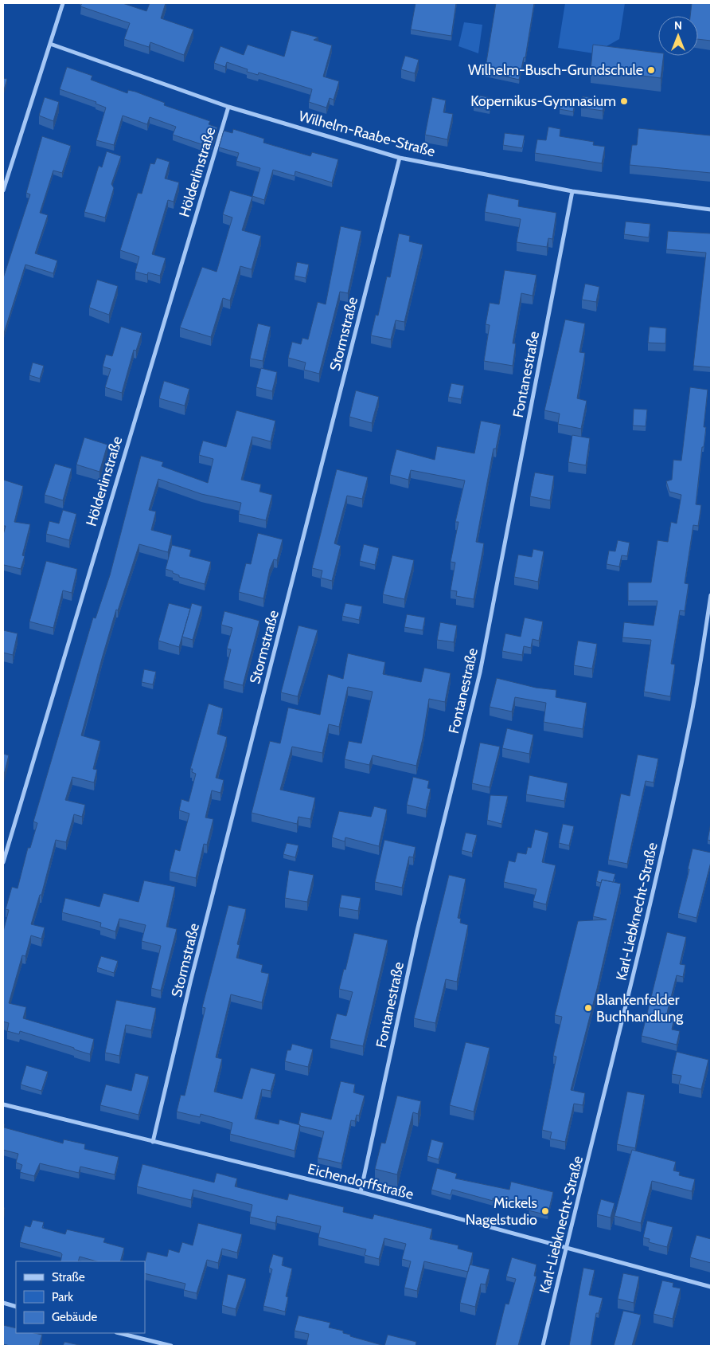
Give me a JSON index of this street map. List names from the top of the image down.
{
  "streets": {
    "street": [
      "Wilhelm-Raabe-Straße",
      "Hölderlinstraße",
      "Stormstraße",
      "Fontanestraße",
      "Karl-Liebknecht-Straße",
      "Eichendorffstraße"
    ]
  },
  "crossings": [
    ["Wilhelm-Raabe-Straße", "Hölderlinstraße"],
    ["Wilhelm-Raabe-Straße", "Stormstraße"],
    ["Wilhelm-Raabe-Straße", "Fontanestraße"],
    ["Stormstraße", "Eichendorffstraße"],
    ["Fontanestraße", "Eichendorffstraße"],
    ["Karl-Liebknecht-Straße", "Eichendorffstraße"]
  ],
  "places": [
    "Wilhelm-Busch-Grundschule",
    "Kopernikus-Gymnasium",
    "Blankenfelder Buchhandlung",
    "Mickels Nagelstudio"
  ],
  "legend": ["Straße", "Park", "Gebäude"],
  "north": "top"
}
